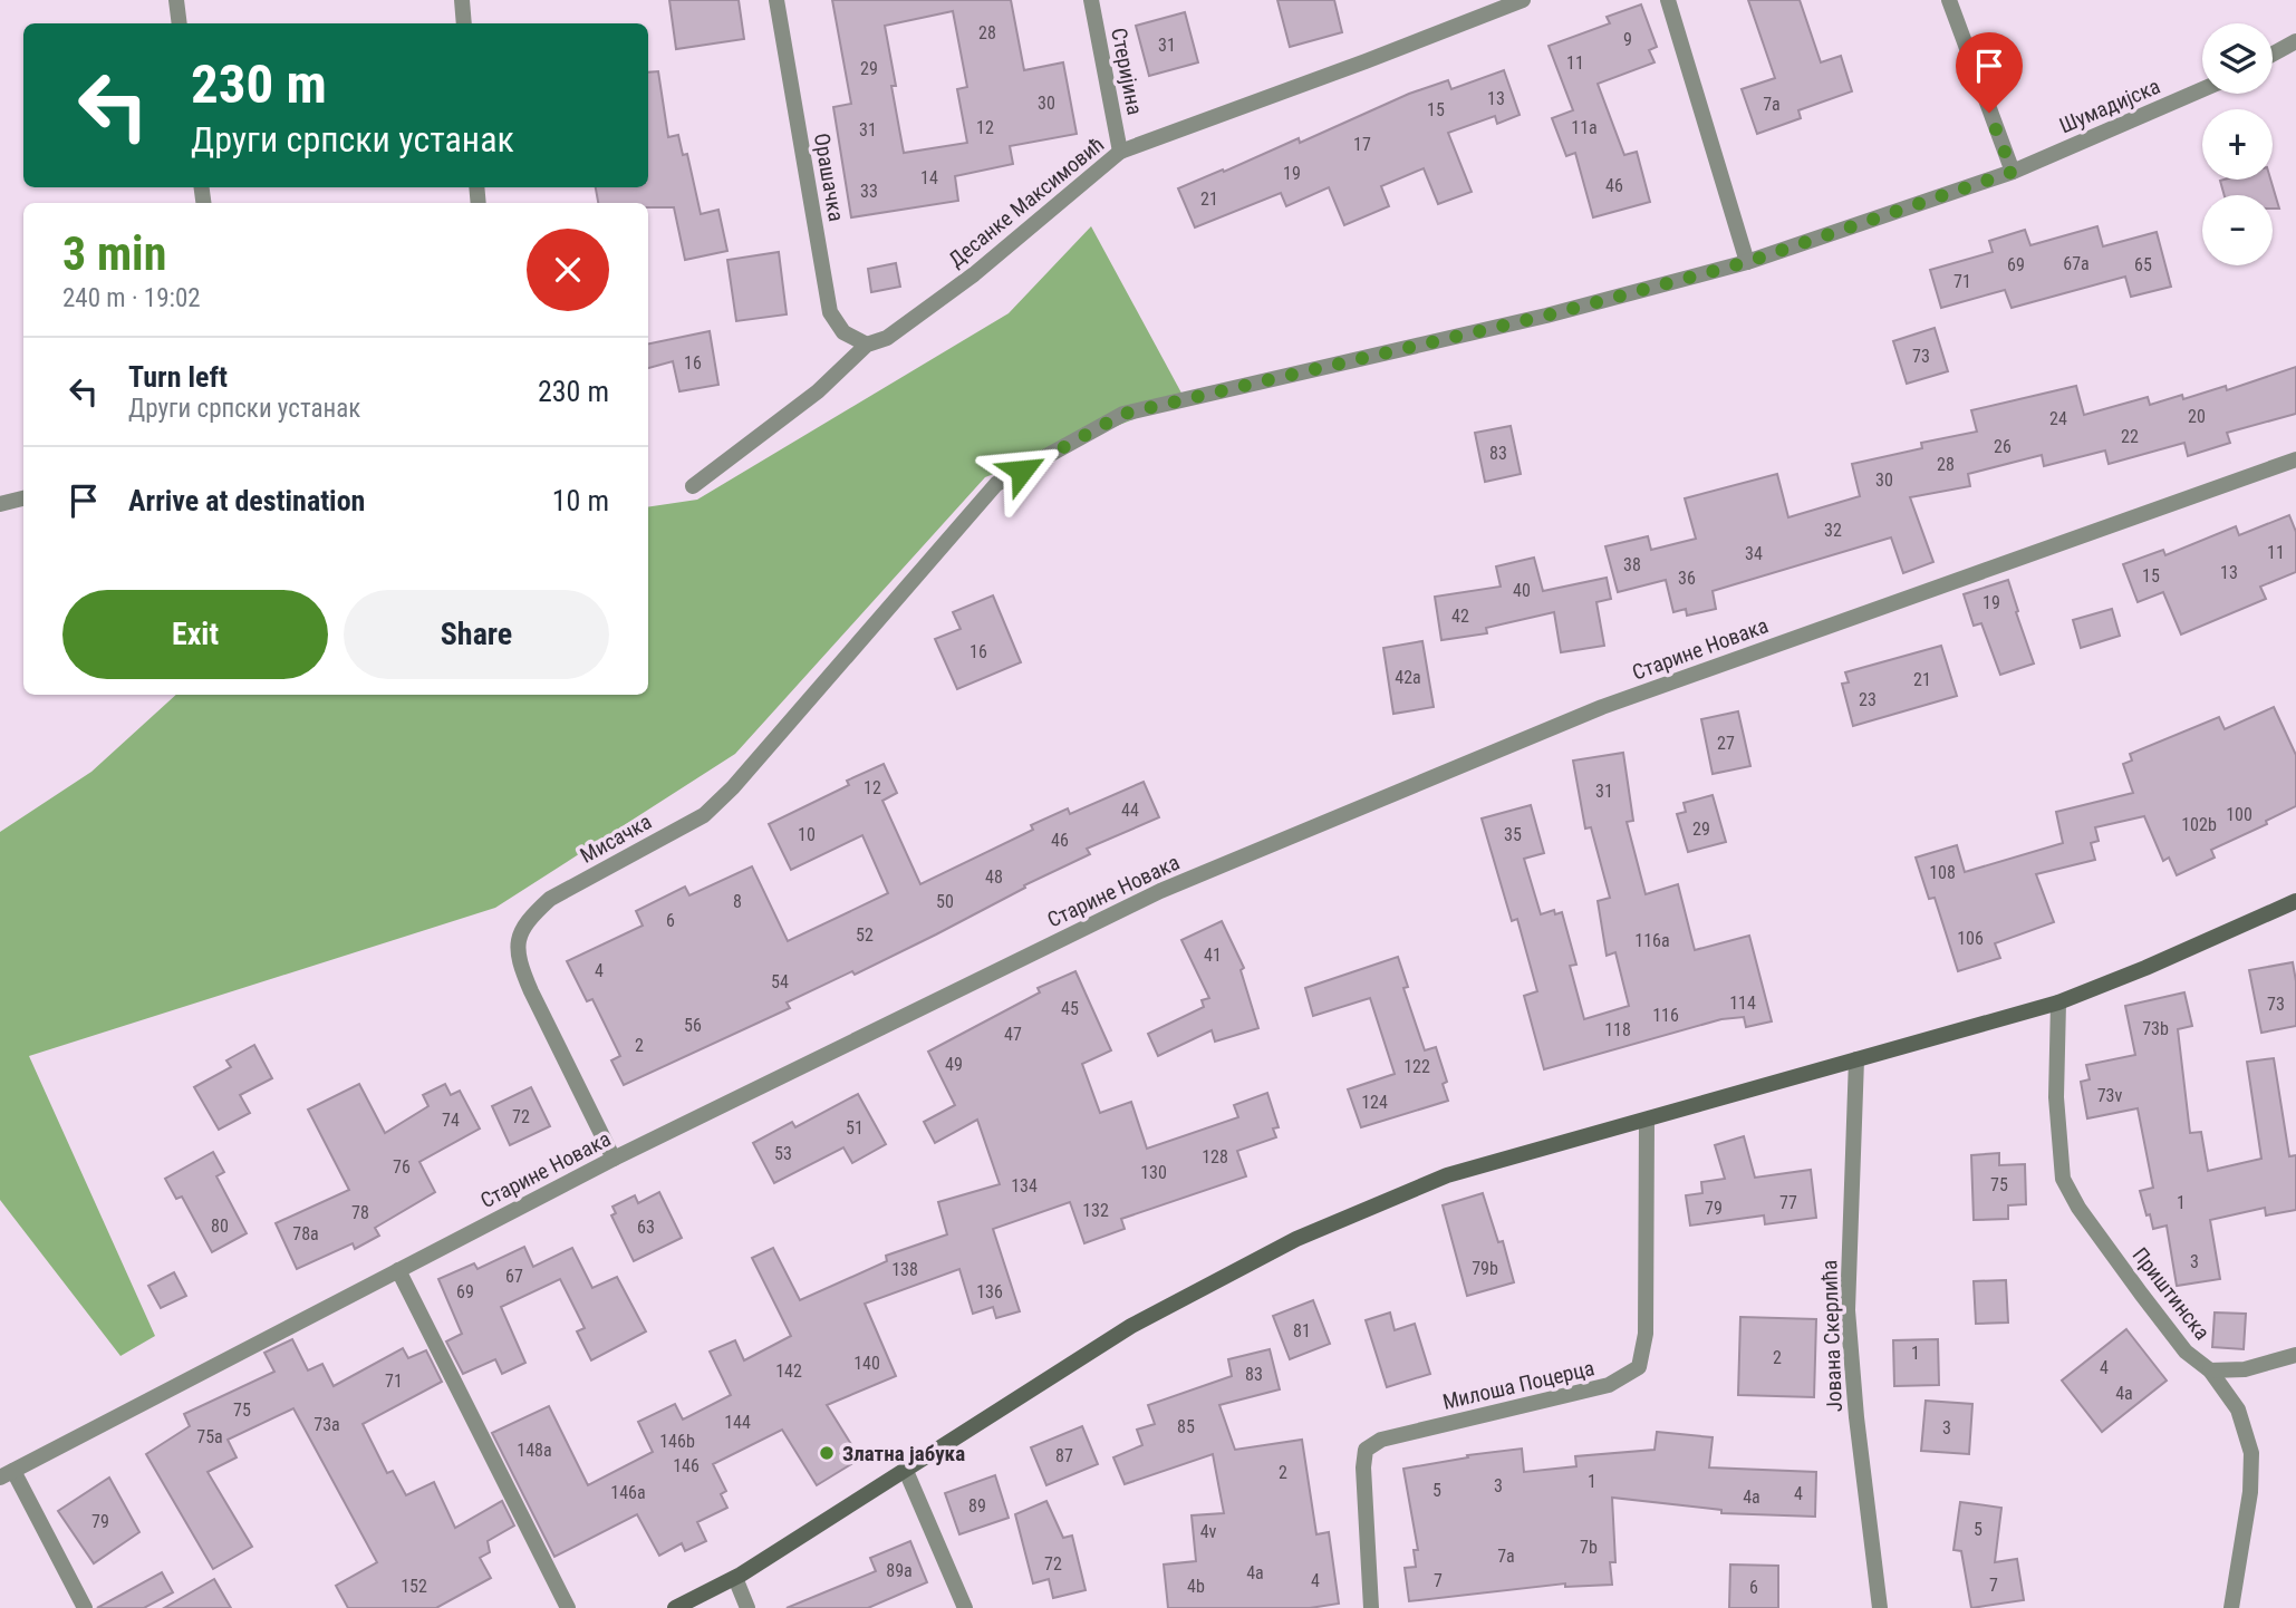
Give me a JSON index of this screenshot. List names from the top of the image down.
{
  "streets": {
    "street": [
      "Стеријина",
      "Шумадијска",
      "Орашачка",
      "Десанке Максимовић",
      "Старине Новака",
      "Мисачка",
      "Приштинска",
      "Јована Скерлића",
      "Милоша Поцерца"
    ]
  },
  "crossings": [
    ["Стеријина", "Десанке Максимовић"],
    ["Шумадијска", "Мисачка"],
    ["Орашачка", "Десанке Максимовић"],
    ["Старине Новака", "Мисачка"]
  ],
  "places": ["Златна јабука"],
  "house_numbers": [
    "28",
    "9",
    "31",
    "11",
    "29",
    "13",
    "30",
    "7a",
    "15",
    "12",
    "11a",
    "31",
    "17",
    "19",
    "14",
    "46",
    "33",
    "21",
    "67a",
    "69",
    "65",
    "71",
    "73",
    "16",
    "20",
    "24",
    "22",
    "26",
    "83",
    "28",
    "30",
    "32",
    "11",
    "34",
    "38",
    "13",
    "15",
    "36",
    "40",
    "19",
    "42",
    "16",
    "42a",
    "21",
    "23",
    "27",
    "12",
    "31",
    "44",
    "100",
    "102b",
    "29",
    "10",
    "35",
    "46",
    "108",
    "48",
    "8",
    "50",
    "6",
    "52",
    "106",
    "116a",
    "41",
    "4",
    "54",
    "114",
    "73",
    "45",
    "116",
    "56",
    "73b",
    "118",
    "47",
    "2",
    "49",
    "122",
    "73v",
    "124",
    "72",
    "74",
    "51",
    "53",
    "128",
    "76",
    "130",
    "75",
    "134",
    "77",
    "1",
    "79",
    "132",
    "78",
    "80",
    "63",
    "78a",
    "3",
    "79b",
    "138",
    "67",
    "69",
    "136",
    "81",
    "1",
    "2",
    "140",
    "4",
    "142",
    "83",
    "71",
    "4a",
    "75",
    "144",
    "73a",
    "85",
    "3",
    "75a",
    "146b",
    "148a",
    "87",
    "146",
    "2",
    "1",
    "3",
    "5",
    "146a",
    "4",
    "4a",
    "89",
    "79",
    "5",
    "4v",
    "7b",
    "7a",
    "72",
    "89a",
    "4a",
    "4",
    "7",
    "7",
    "152",
    "4b",
    "6"
  ],
  "page": {
    "map_buttons": ["+", "−"],
    "turn": ["230 m", "Други српски устанак"],
    "heading": ["3 min", "240 m · 19:02"],
    "list": [
      {
        "name": "Turn left",
        "note": "Други српски устанак",
        "value": "230 m"
      },
      {
        "name": "Arrive at destination",
        "value": "10 m"
      }
    ],
    "buttons": ["Exit", "Share"]
  }
}
